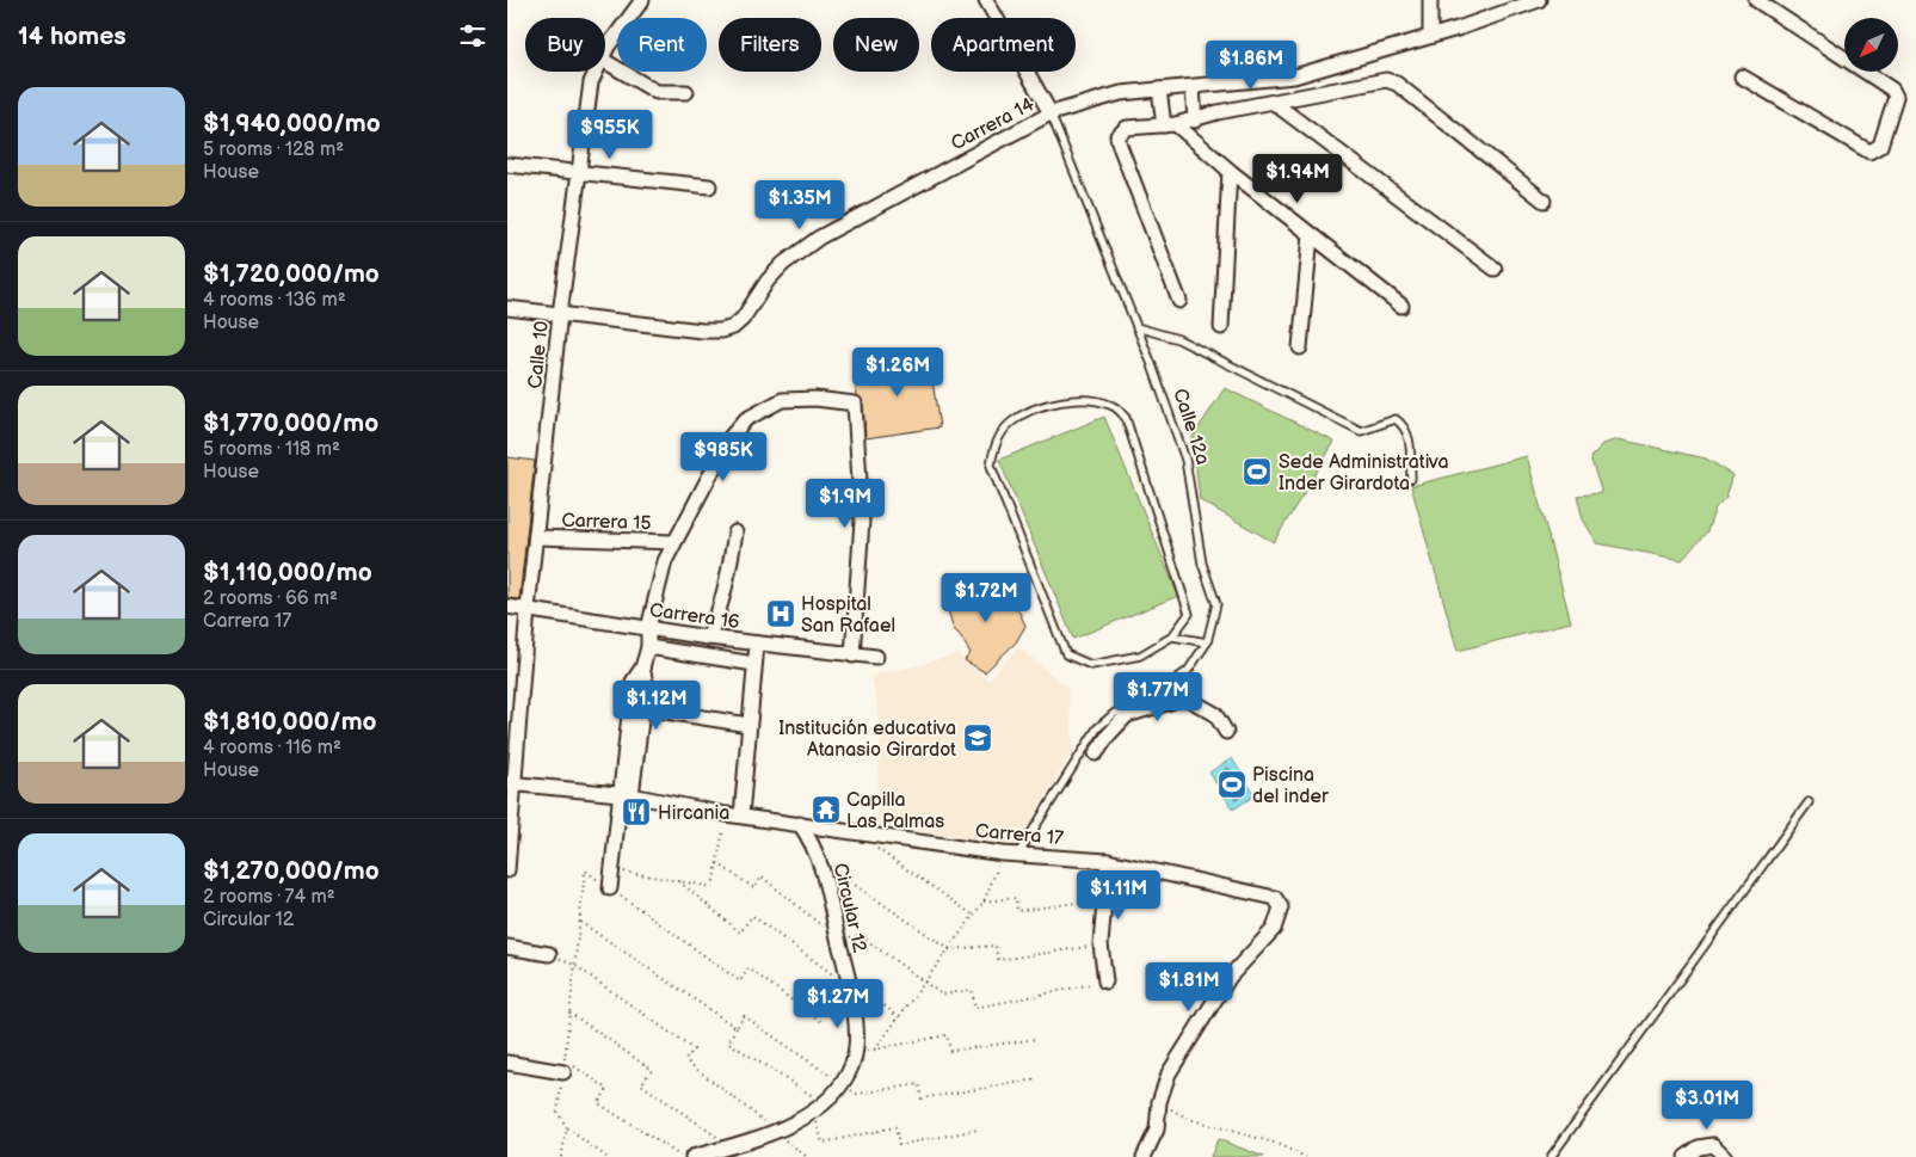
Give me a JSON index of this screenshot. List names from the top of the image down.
{
  "streets": {
    "street": [
      "Carrera 14",
      "Calle 10",
      "Calle 12a",
      "Carrera 15",
      "Carrera 16",
      "Carrera 17",
      "Circular 12"
    ]
  },
  "crossings": [
    ["Carrera 14", "Calle 10"],
    ["Carrera 14", "Calle 12a"],
    ["Calle 10", "Carrera 15"],
    ["Calle 10", "Carrera 16"],
    ["Calle 10", "Carrera 17"],
    ["Calle 12a", "Carrera 17"],
    ["Carrera 17", "Circular 12"]
  ],
  "places": {
    "sports": ["Sede Administrativa Inder Girardota", "Piscina del inder"],
    "hospital": ["Hospital San Rafael"],
    "school or university": ["Institución educativa Atanasio Girardot"],
    "temple": ["Capilla Las Palmas"],
    "restaurant": ["Hircania"]
  },
  "north": "bottom left",
  "page": {
    "heading": "14 homes",
    "chip": [
      "Buy",
      "Rent",
      "Filters",
      "New",
      "Apartment"
    ],
    "price": [
      "$1.86M",
      "$955K",
      "$1.94M",
      "$1.35M",
      "$1.26M",
      "$985K",
      "$1.9M",
      "$1.72M",
      "$1.77M",
      "$1.12M",
      "$1.11M",
      "$1.81M",
      "$1.27M",
      "$3.01M"
    ],
    "list": [
      {
        "name": "$1,940,000/mo",
        "note": "5 rooms · 128 m² · House"
      },
      {
        "name": "$1,720,000/mo",
        "note": "4 rooms · 136 m² · House"
      },
      {
        "name": "$1,770,000/mo",
        "note": "5 rooms · 118 m² · House"
      },
      {
        "name": "$1,110,000/mo",
        "note": "2 rooms · 66 m² · Carrera 17"
      },
      {
        "name": "$1,810,000/mo",
        "note": "4 rooms · 116 m² · House"
      },
      {
        "name": "$1,270,000/mo",
        "note": "2 rooms · 74 m² · Circular 12"
      }
    ]
  }
}
